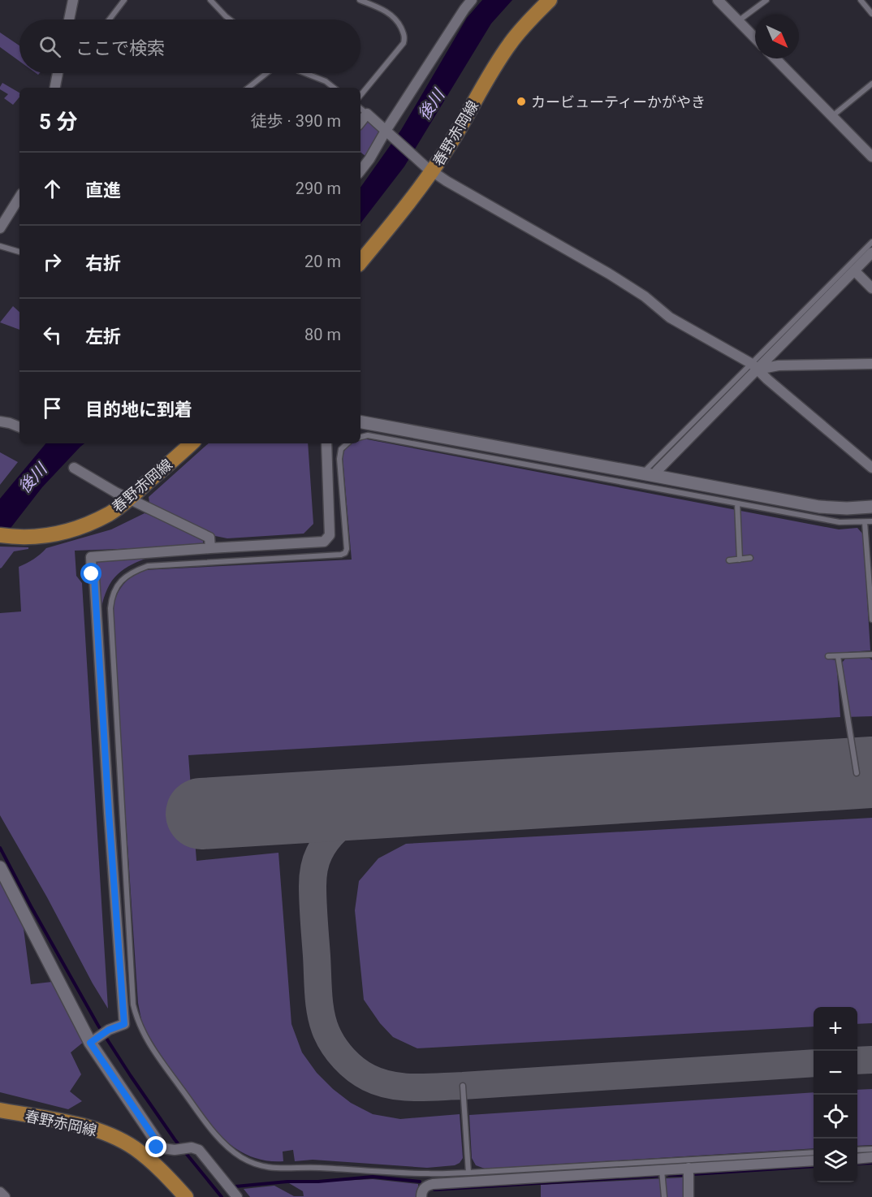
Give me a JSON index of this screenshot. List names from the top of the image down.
{
  "streets": {
    "main road": ["春野赤岡線"]
  },
  "water": ["後川"],
  "places": ["カービューティーかがやき"],
  "north": "bottom right",
  "page": {
    "search": "ここで検索",
    "heading": ["5 分", "徒歩 · 390 m"],
    "list": [
      ["直進", "290 m"],
      ["右折", "20 m"],
      ["左折", "80 m"],
      "目的地に到着"
    ],
    "map_buttons": ["+", "−"]
  }
}
